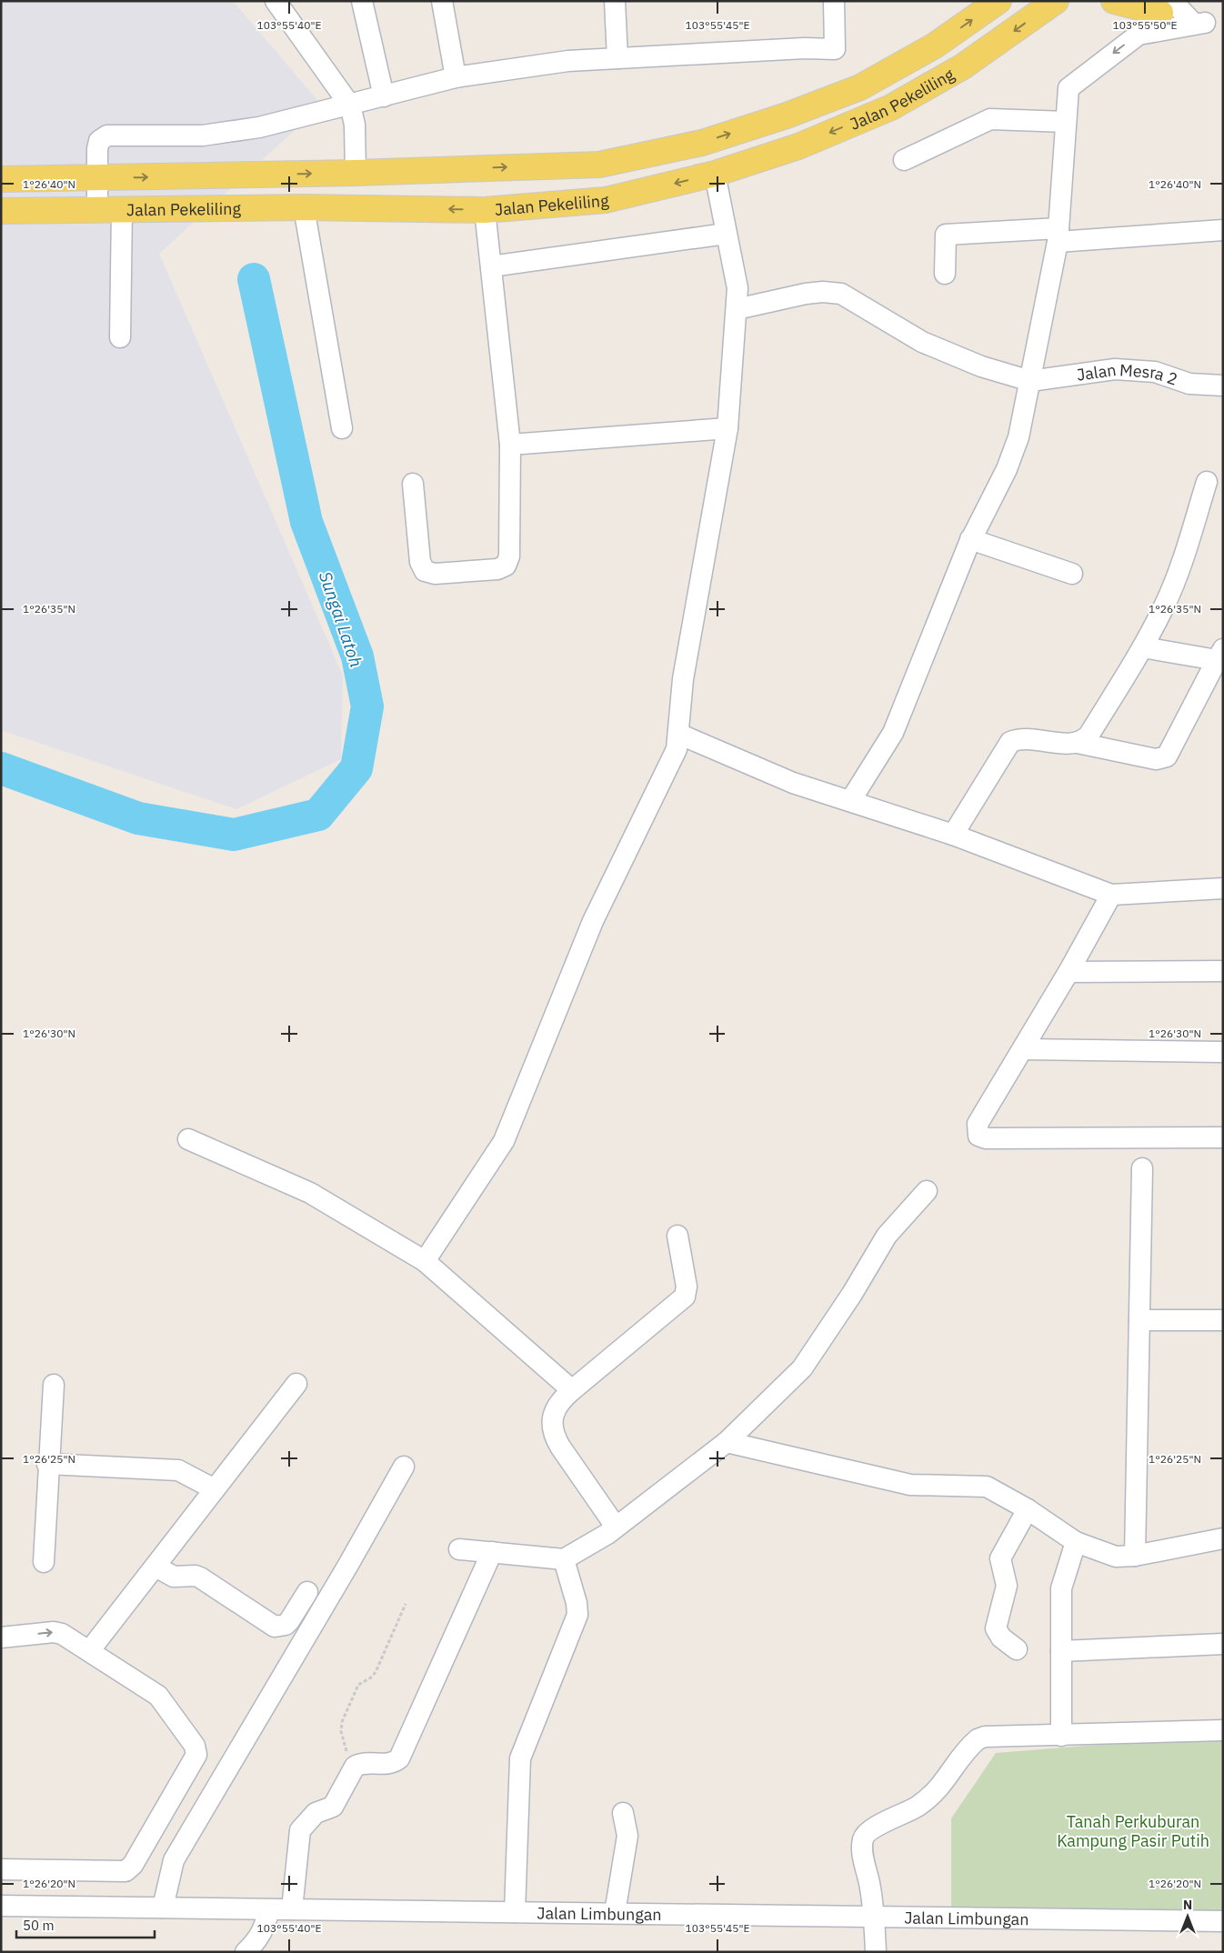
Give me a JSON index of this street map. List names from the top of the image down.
{
  "streets": {
    "main road": ["Jalan Pekeliling"],
    "street": ["Jalan Mesra 2", "Jalan Limbungan"]
  },
  "water": ["Sungai Latoh"],
  "parks": ["Tanah Perkuburan Kampung Pasir Putih"],
  "scale_bar": "50 m",
  "north": "top",
  "coordinates": [
    "103°55'40\"E",
    "103°55'45\"E",
    "103°55'50\"E",
    "1°26'40\"N",
    "1°26'35\"N",
    "1°26'30\"N",
    "1°26'25\"N",
    "1°26'20\"N"
  ]
}
